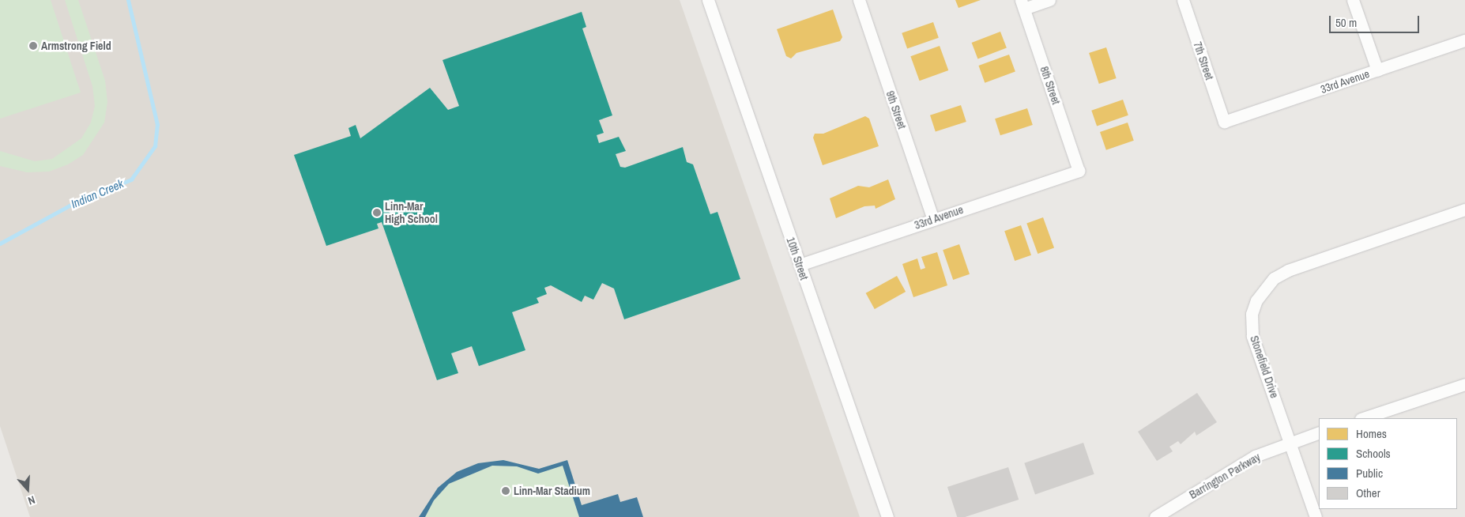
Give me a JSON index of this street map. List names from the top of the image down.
{
  "streets": {
    "street": [
      "7th Street",
      "33rd Avenue",
      "8th Street",
      "9th Street",
      "10th Street",
      "Stonefield Drive",
      "Barrington Parkway"
    ]
  },
  "crossings": [
    ["7th Street", "33rd Avenue"],
    ["33rd Avenue", "8th Street"],
    ["33rd Avenue", "9th Street"],
    ["33rd Avenue", "10th Street"],
    ["Stonefield Drive", "Barrington Parkway"]
  ],
  "water": ["Indian Creek"],
  "places": ["Armstrong Field", "Linn-Mar High School", "Linn-Mar Stadium"],
  "legend": [
    "Homes",
    "Schools",
    "Public",
    "Other"
  ],
  "scale_bar": "50 m",
  "north": "bottom"
}
